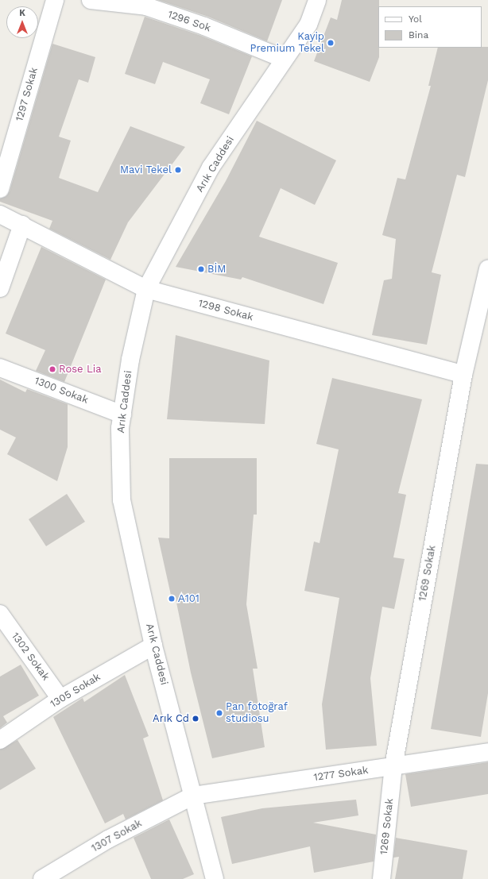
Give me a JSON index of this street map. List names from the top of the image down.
{
  "streets": {
    "street": [
      "1296 Sok",
      "1297 Sokak",
      "Arık Caddesi",
      "1298 Sokak",
      "1300 Sokak",
      "1269 Sokak",
      "1302 Sokak",
      "1305 Sokak",
      "1277 Sokak",
      "1307 Sokak"
    ]
  },
  "crossings": [
    ["1296 Sok", "Arık Caddesi"],
    ["Arık Caddesi", "1298 Sokak"],
    ["Arık Caddesi", "1300 Sokak"],
    ["Arık Caddesi", "1305 Sokak"],
    ["Arık Caddesi", "1277 Sokak"],
    ["Arık Caddesi", "1307 Sokak"],
    ["1298 Sokak", "1269 Sokak"],
    ["1269 Sokak", "1277 Sokak"],
    ["1302 Sokak", "1305 Sokak"],
    ["1277 Sokak", "1307 Sokak"]
  ],
  "places": [
    "Kayip Premium Tekel",
    "Mavi Tekel",
    "BİM",
    "Rose Lia",
    "А101",
    "Pan fotoğraf studiosu",
    "Arık Cd"
  ],
  "legend": ["Yol", "Bina"],
  "north": "top"
}
